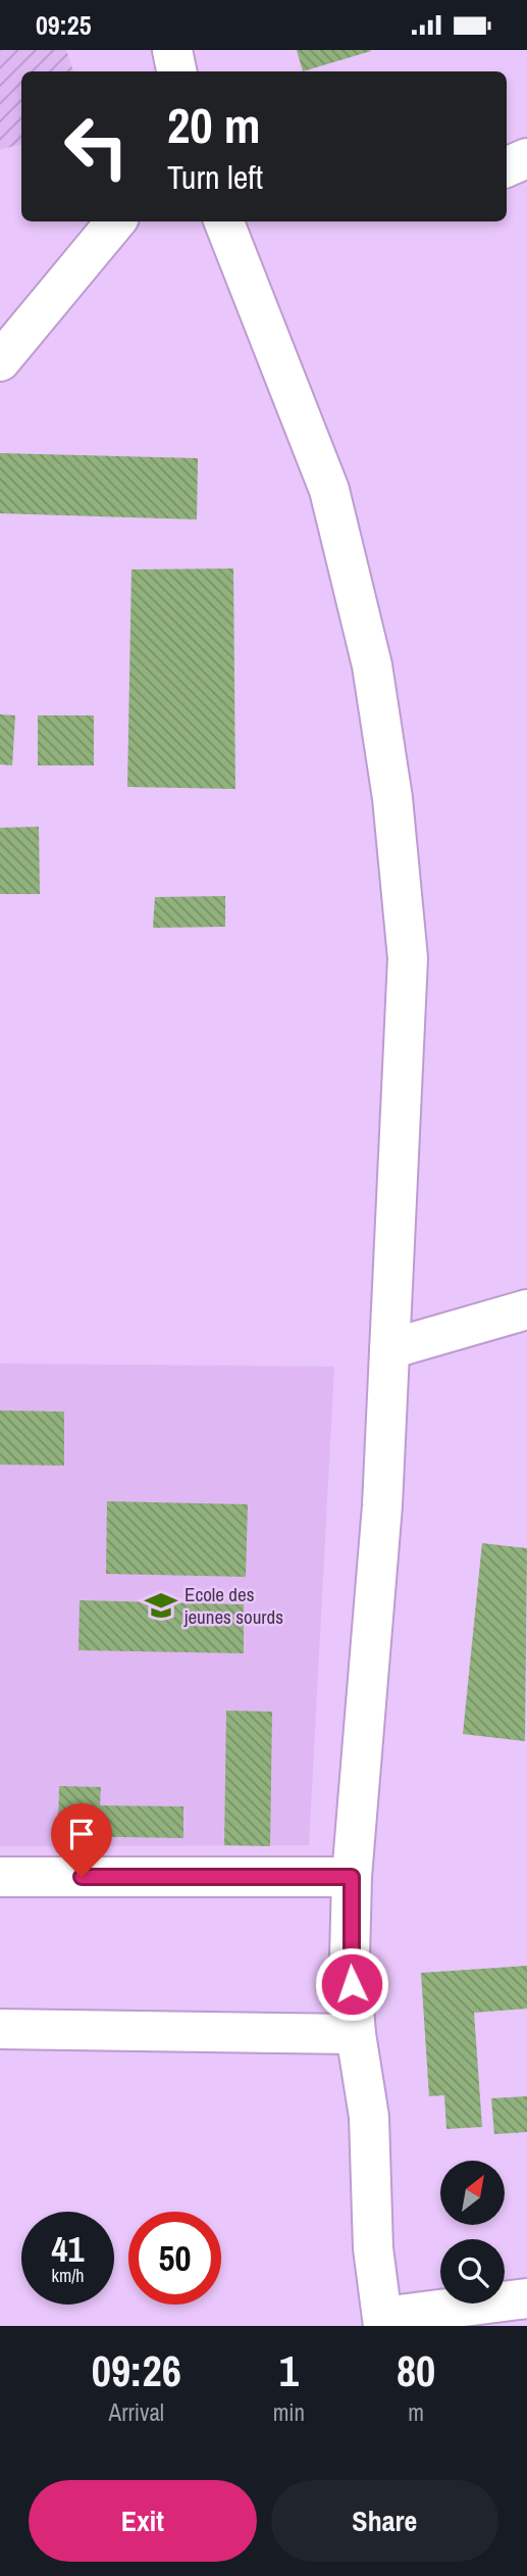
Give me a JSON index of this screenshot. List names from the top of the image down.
{
  "places": {
    "school or university": ["Ecole des jeunes sourds"]
  },
  "north": "top right",
  "page": {
    "status": "09:25",
    "turn": ["20 m", "Turn left"],
    "speed": "41 km/h",
    "limit": "50",
    "eta": [
      "09:26",
      "Arrival",
      "1",
      "min",
      "80",
      "m"
    ],
    "buttons": ["Exit", "Share"]
  }
}
